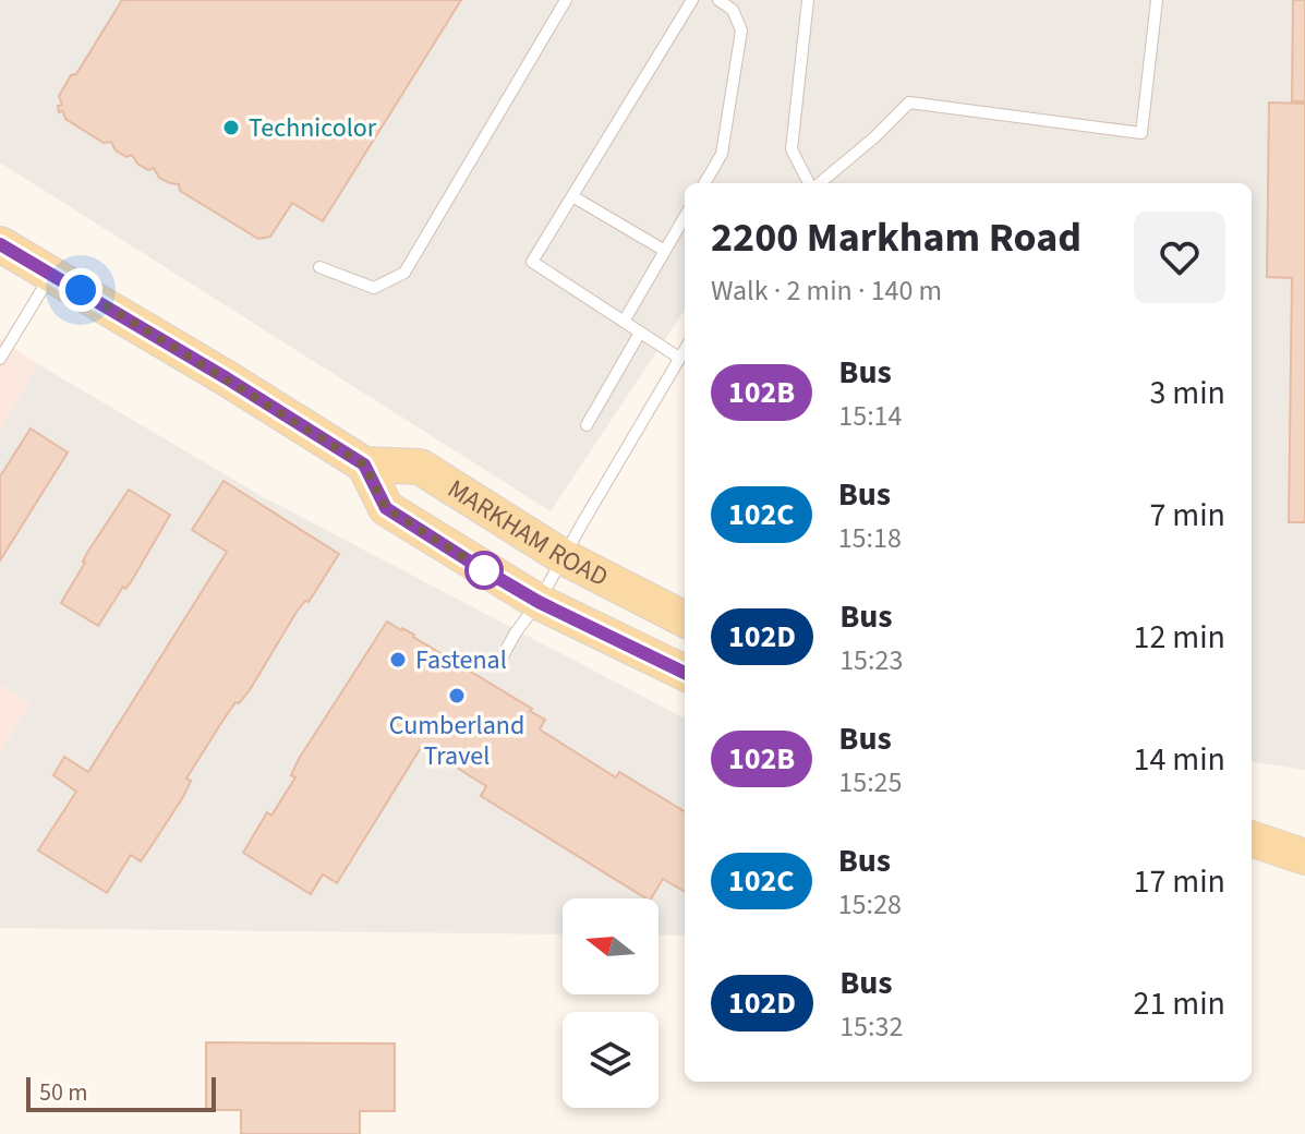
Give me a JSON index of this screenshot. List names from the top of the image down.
{
  "streets": {
    "main road": ["MARKHAM ROAD"]
  },
  "places": ["Technicolor", "Fastenal", "Cumberland Travel"],
  "lines": ["bus line 102B"],
  "scale_bar": "50 m",
  "north": "left",
  "page": {
    "heading": ["2200 Markham Road", "Walk · 2 min · 140 m"],
    "list": [
      {
        "mark": "102B",
        "name": "Bus",
        "note": "15:14",
        "value": "3 min"
      },
      {
        "mark": "102C",
        "name": "Bus",
        "note": "15:18",
        "value": "7 min"
      },
      {
        "mark": "102D",
        "name": "Bus",
        "note": "15:23",
        "value": "12 min"
      },
      {
        "mark": "102B",
        "name": "Bus",
        "note": "15:25",
        "value": "14 min"
      },
      {
        "mark": "102C",
        "name": "Bus",
        "note": "15:28",
        "value": "17 min"
      },
      {
        "mark": "102D",
        "name": "Bus",
        "note": "15:32",
        "value": "21 min"
      }
    ],
    "scale": "50 m"
  }
}
